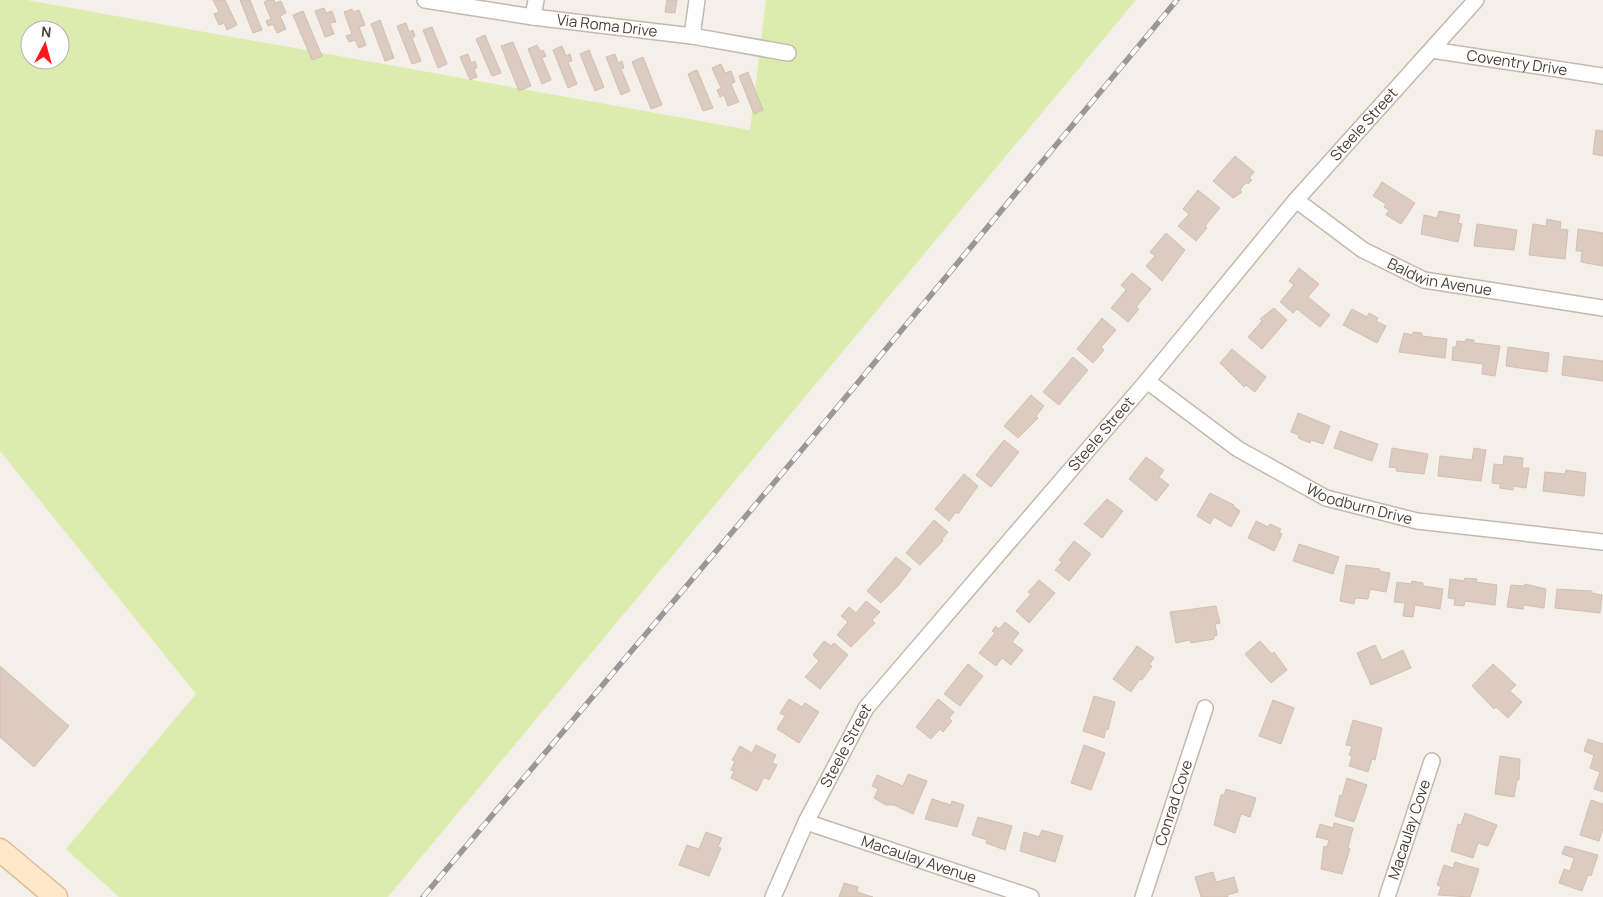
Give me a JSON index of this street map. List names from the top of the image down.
{
  "streets": {
    "street": [
      "Via Roma Drive",
      "Coventry Drive",
      "Steele Street",
      "Baldwin Avenue",
      "Woodburn Drive",
      "Conrad Cove",
      "Macaulay Cove",
      "Macaulay Avenue"
    ]
  },
  "crossings": [
    ["Coventry Drive", "Steele Street"],
    ["Steele Street", "Baldwin Avenue"],
    ["Steele Street", "Woodburn Drive"],
    ["Steele Street", "Macaulay Avenue"]
  ],
  "north": "top"
}
